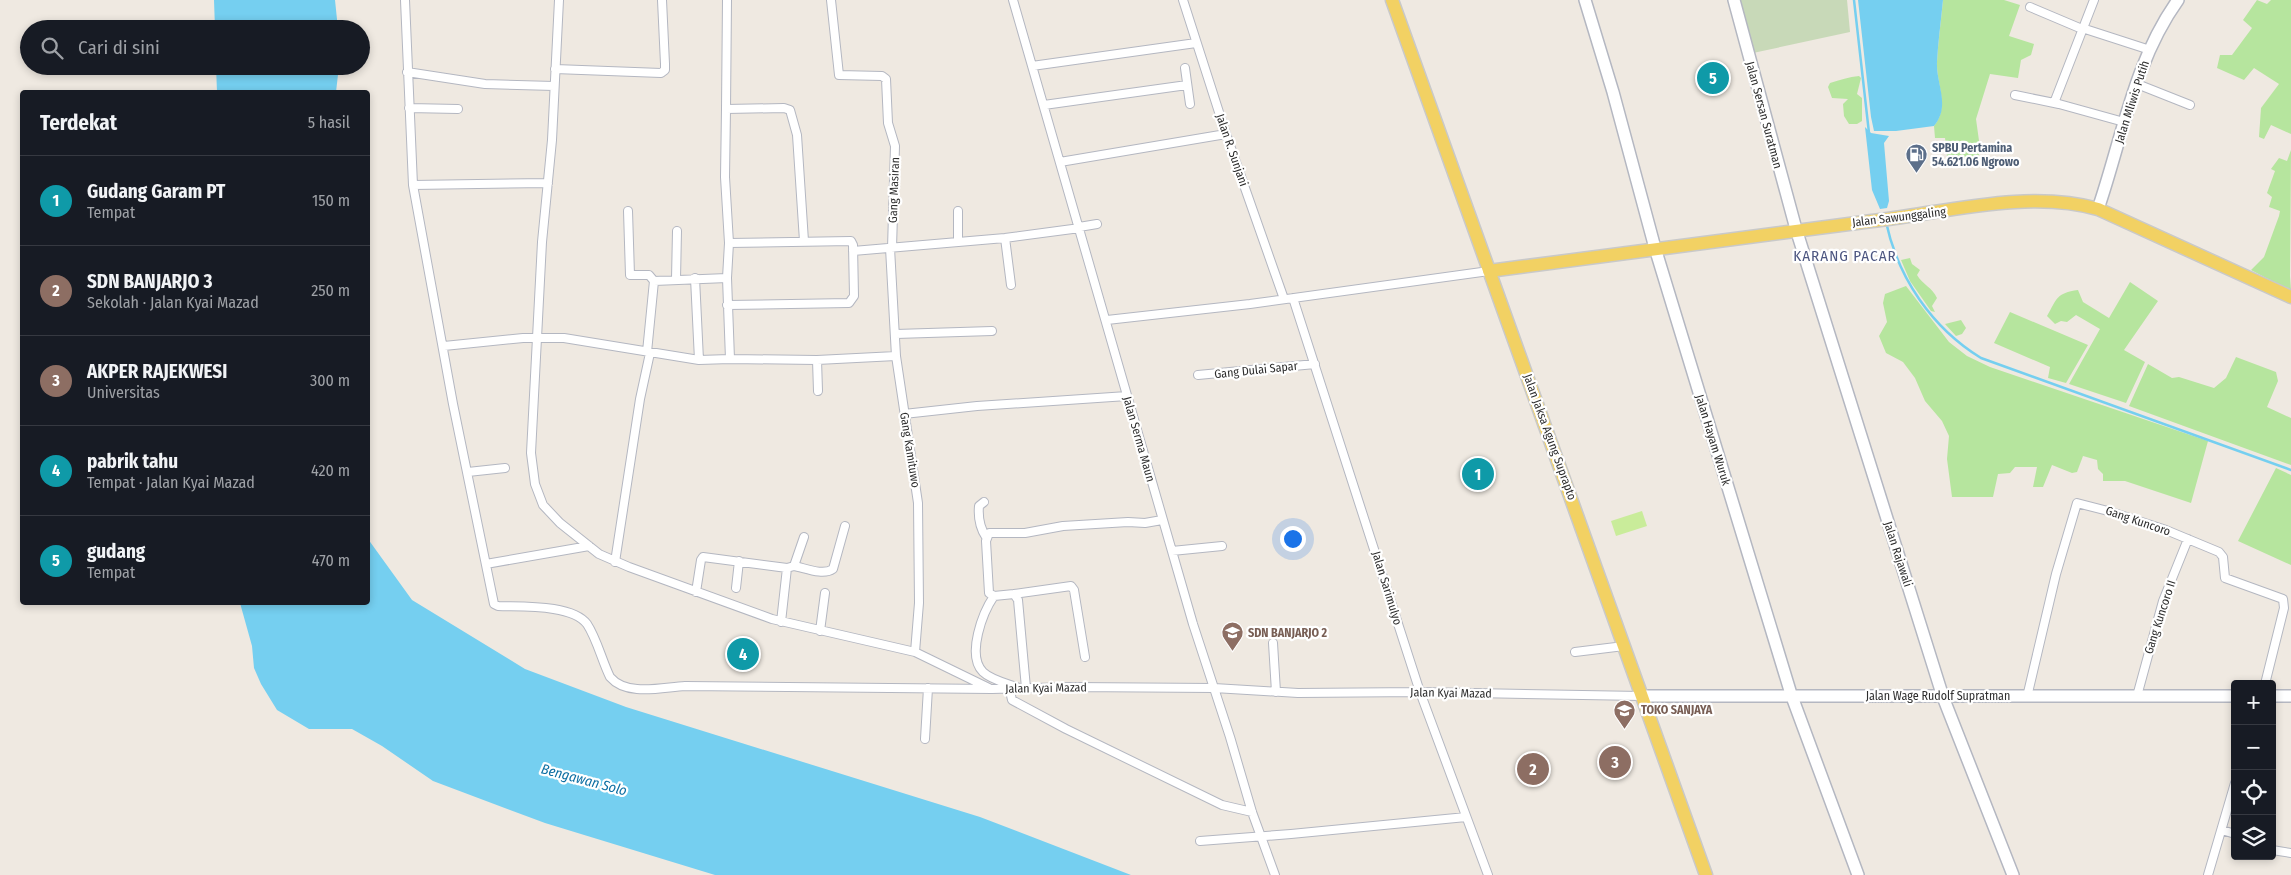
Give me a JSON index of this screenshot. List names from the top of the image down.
{
  "streets": {
    "main road": [
      "Jalan Mliwis Putih",
      "Jalan Sersan Suratman",
      "Jalan Sawunggaling",
      "Jalan Jaksa Agung Suprapto",
      "Jalan Hayam Wuruk",
      "Jalan Rajawali",
      "Jalan Wage Rudolf Supratman"
    ],
    "street": [
      "Jalan R. Sunjani",
      "Gang Masiran",
      "Gang Dulai Sapar",
      "Jalan Serma Maun",
      "Gang Kamituwo",
      "Gang Kuncoro",
      "Jalan Sarimulyo",
      "Gang Kuncoro II",
      "Jalan Kyai Mazad"
    ]
  },
  "crossings": [
    ["Jalan Mliwis Putih", "Jalan Sawunggaling"],
    ["Jalan Sersan Suratman", "Jalan Sawunggaling"],
    ["Jalan Sersan Suratman", "Jalan Rajawali"],
    ["Gang Masiran", "Gang Kamituwo"],
    ["Jalan Sawunggaling", "Jalan Jaksa Agung Suprapto"],
    ["Jalan Sawunggaling", "Jalan Hayam Wuruk"],
    ["Jalan Sawunggaling", "Jalan Rajawali"],
    ["Gang Dulai Sapar", "Jalan Sarimulyo"],
    ["Jalan Jaksa Agung Suprapto", "Jalan Kyai Mazad"],
    ["Jalan Jaksa Agung Suprapto", "Jalan Wage Rudolf Supratman"],
    ["Jalan Serma Maun", "Jalan Kyai Mazad"],
    ["Jalan Hayam Wuruk", "Jalan Wage Rudolf Supratman"],
    ["Gang Kuncoro", "Gang Kuncoro II"],
    ["Gang Kuncoro", "Jalan Wage Rudolf Supratman"],
    ["Jalan Rajawali", "Jalan Wage Rudolf Supratman"],
    ["Jalan Sarimulyo", "Jalan Kyai Mazad"],
    ["Gang Kuncoro II", "Jalan Wage Rudolf Supratman"],
    ["Jalan Kyai Mazad", "Jalan Wage Rudolf Supratman"]
  ],
  "districts": ["KARANG PACAR"],
  "water": ["Bengawan Solo"],
  "places": {
    "fuel station": ["SPBU Pertamina 54.621.06 Ngrowo"],
    "school or university": ["SDN BANJARJO 2", "TOKO SANJAYA"]
  },
  "page": {
    "search": "Cari di sini",
    "pins": [
      "5",
      "1",
      "4",
      "3",
      "2"
    ],
    "heading": ["Terdekat", "5 hasil"],
    "list": [
      {
        "mark": "1",
        "name": "Gudang Garam PT",
        "note": "Tempat",
        "value": "150 m"
      },
      {
        "mark": "2",
        "name": "SDN BANJARJO 3",
        "note": "Sekolah · Jalan Kyai Mazad",
        "value": "250 m"
      },
      {
        "mark": "3",
        "name": "AKPER RAJEKWESI",
        "note": "Universitas",
        "value": "300 m"
      },
      {
        "mark": "4",
        "name": "pabrik tahu",
        "note": "Tempat · Jalan Kyai Mazad",
        "value": "420 m"
      },
      {
        "mark": "5",
        "name": "gudang",
        "note": "Tempat",
        "value": "470 m"
      }
    ],
    "map_buttons": ["+", "−"]
  }
}
